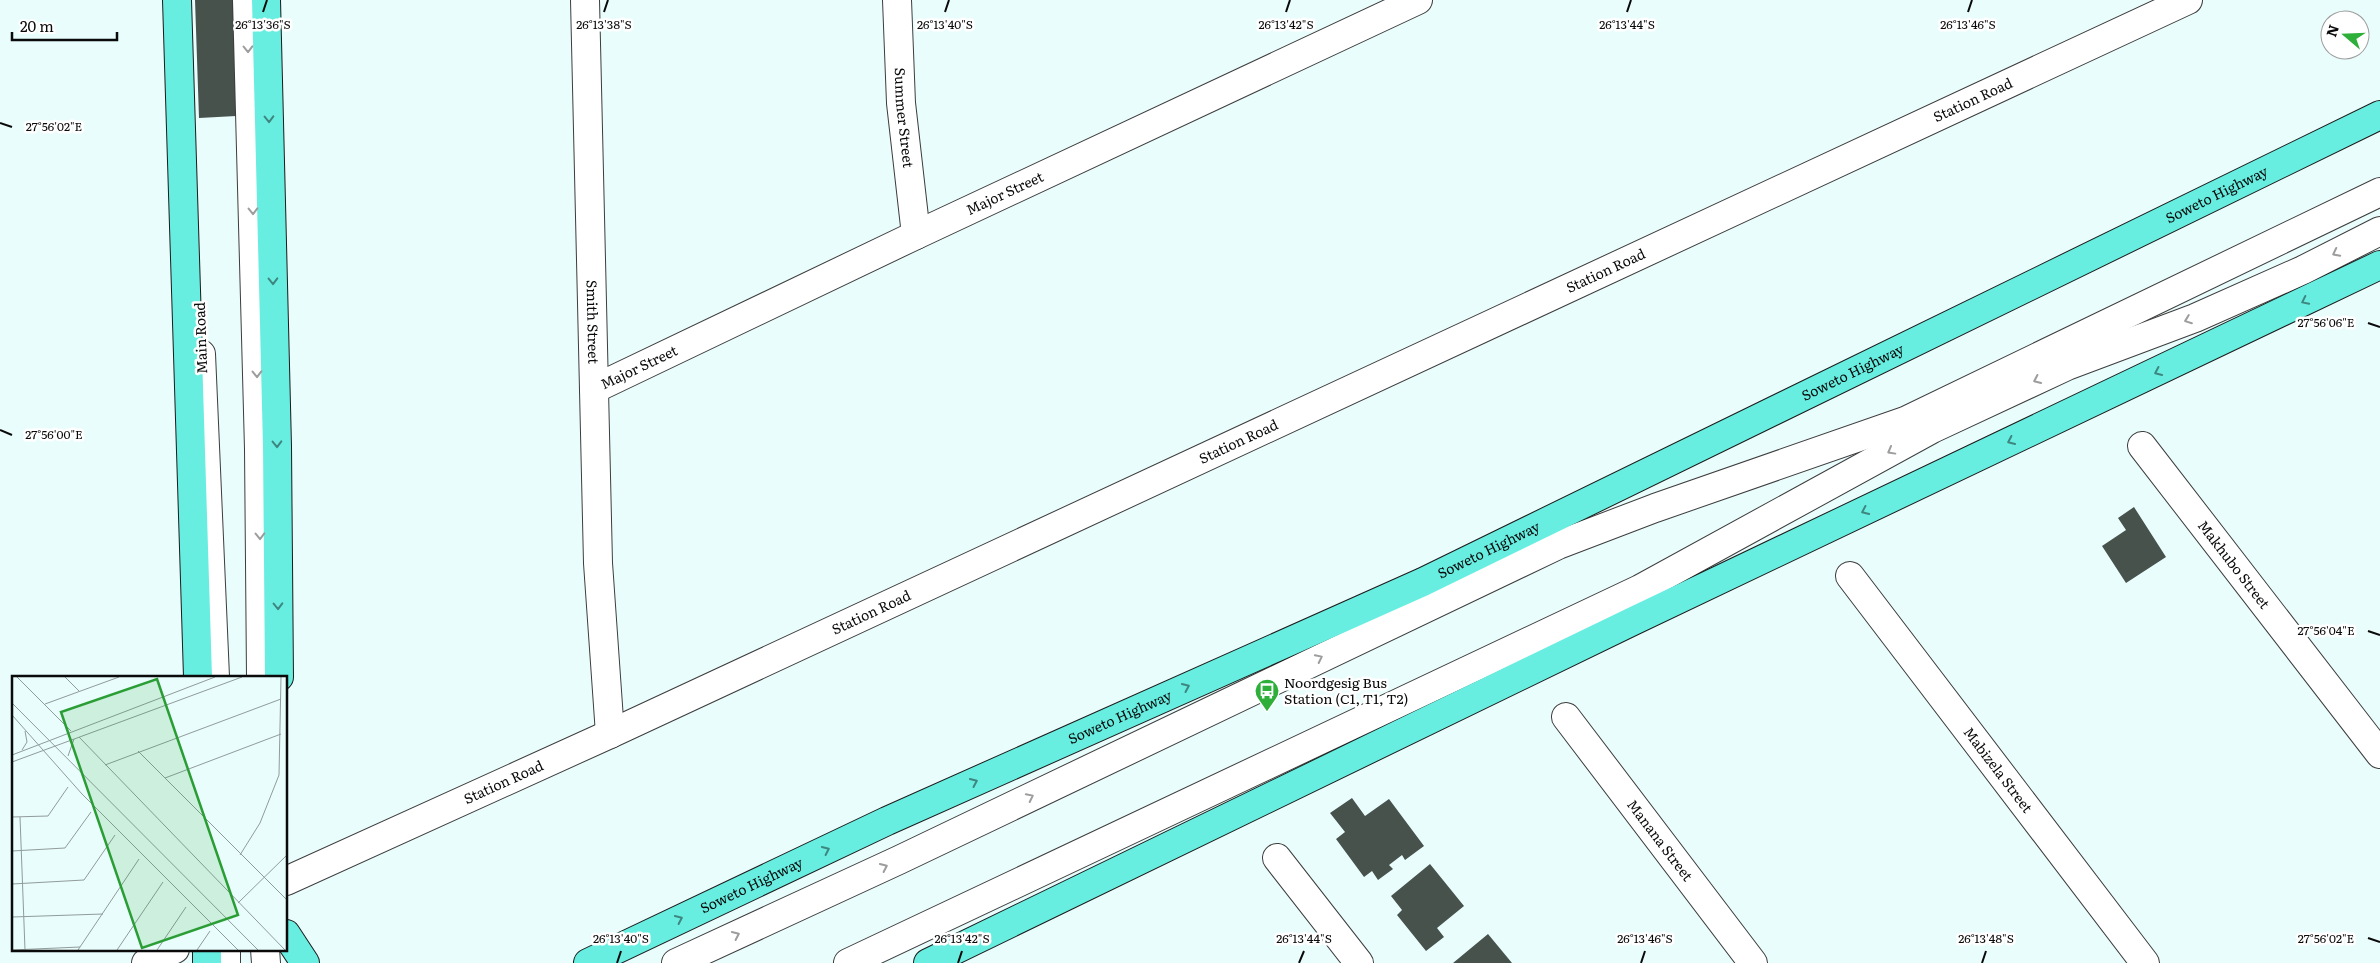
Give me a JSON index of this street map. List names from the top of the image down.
{
  "streets": {
    "main road": ["Soweto Highway", "Main Road"],
    "street": [
      "Station Road",
      "Summer Street",
      "Major Street",
      "Smith Street",
      "Makhubo Street",
      "Mabizela Street",
      "Manana Street"
    ]
  },
  "crossings": [
    ["Station Road", "Smith Street"],
    ["Summer Street", "Major Street"],
    ["Major Street", "Smith Street"]
  ],
  "places": {
    "bus stop": ["Noordgesig Bus Station (C1, T1, T2)"]
  },
  "scale_bar": "20 m",
  "north": "left",
  "coordinates": [
    "26°13'36\"S",
    "26°13'38\"S",
    "26°13'40\"S",
    "26°13'42\"S",
    "26°13'44\"S",
    "26°13'46\"S",
    "27°56'02\"E",
    "27°56'06\"E",
    "27°56'00\"E",
    "27°56'04\"E",
    "26°13'48\"S"
  ]
}
